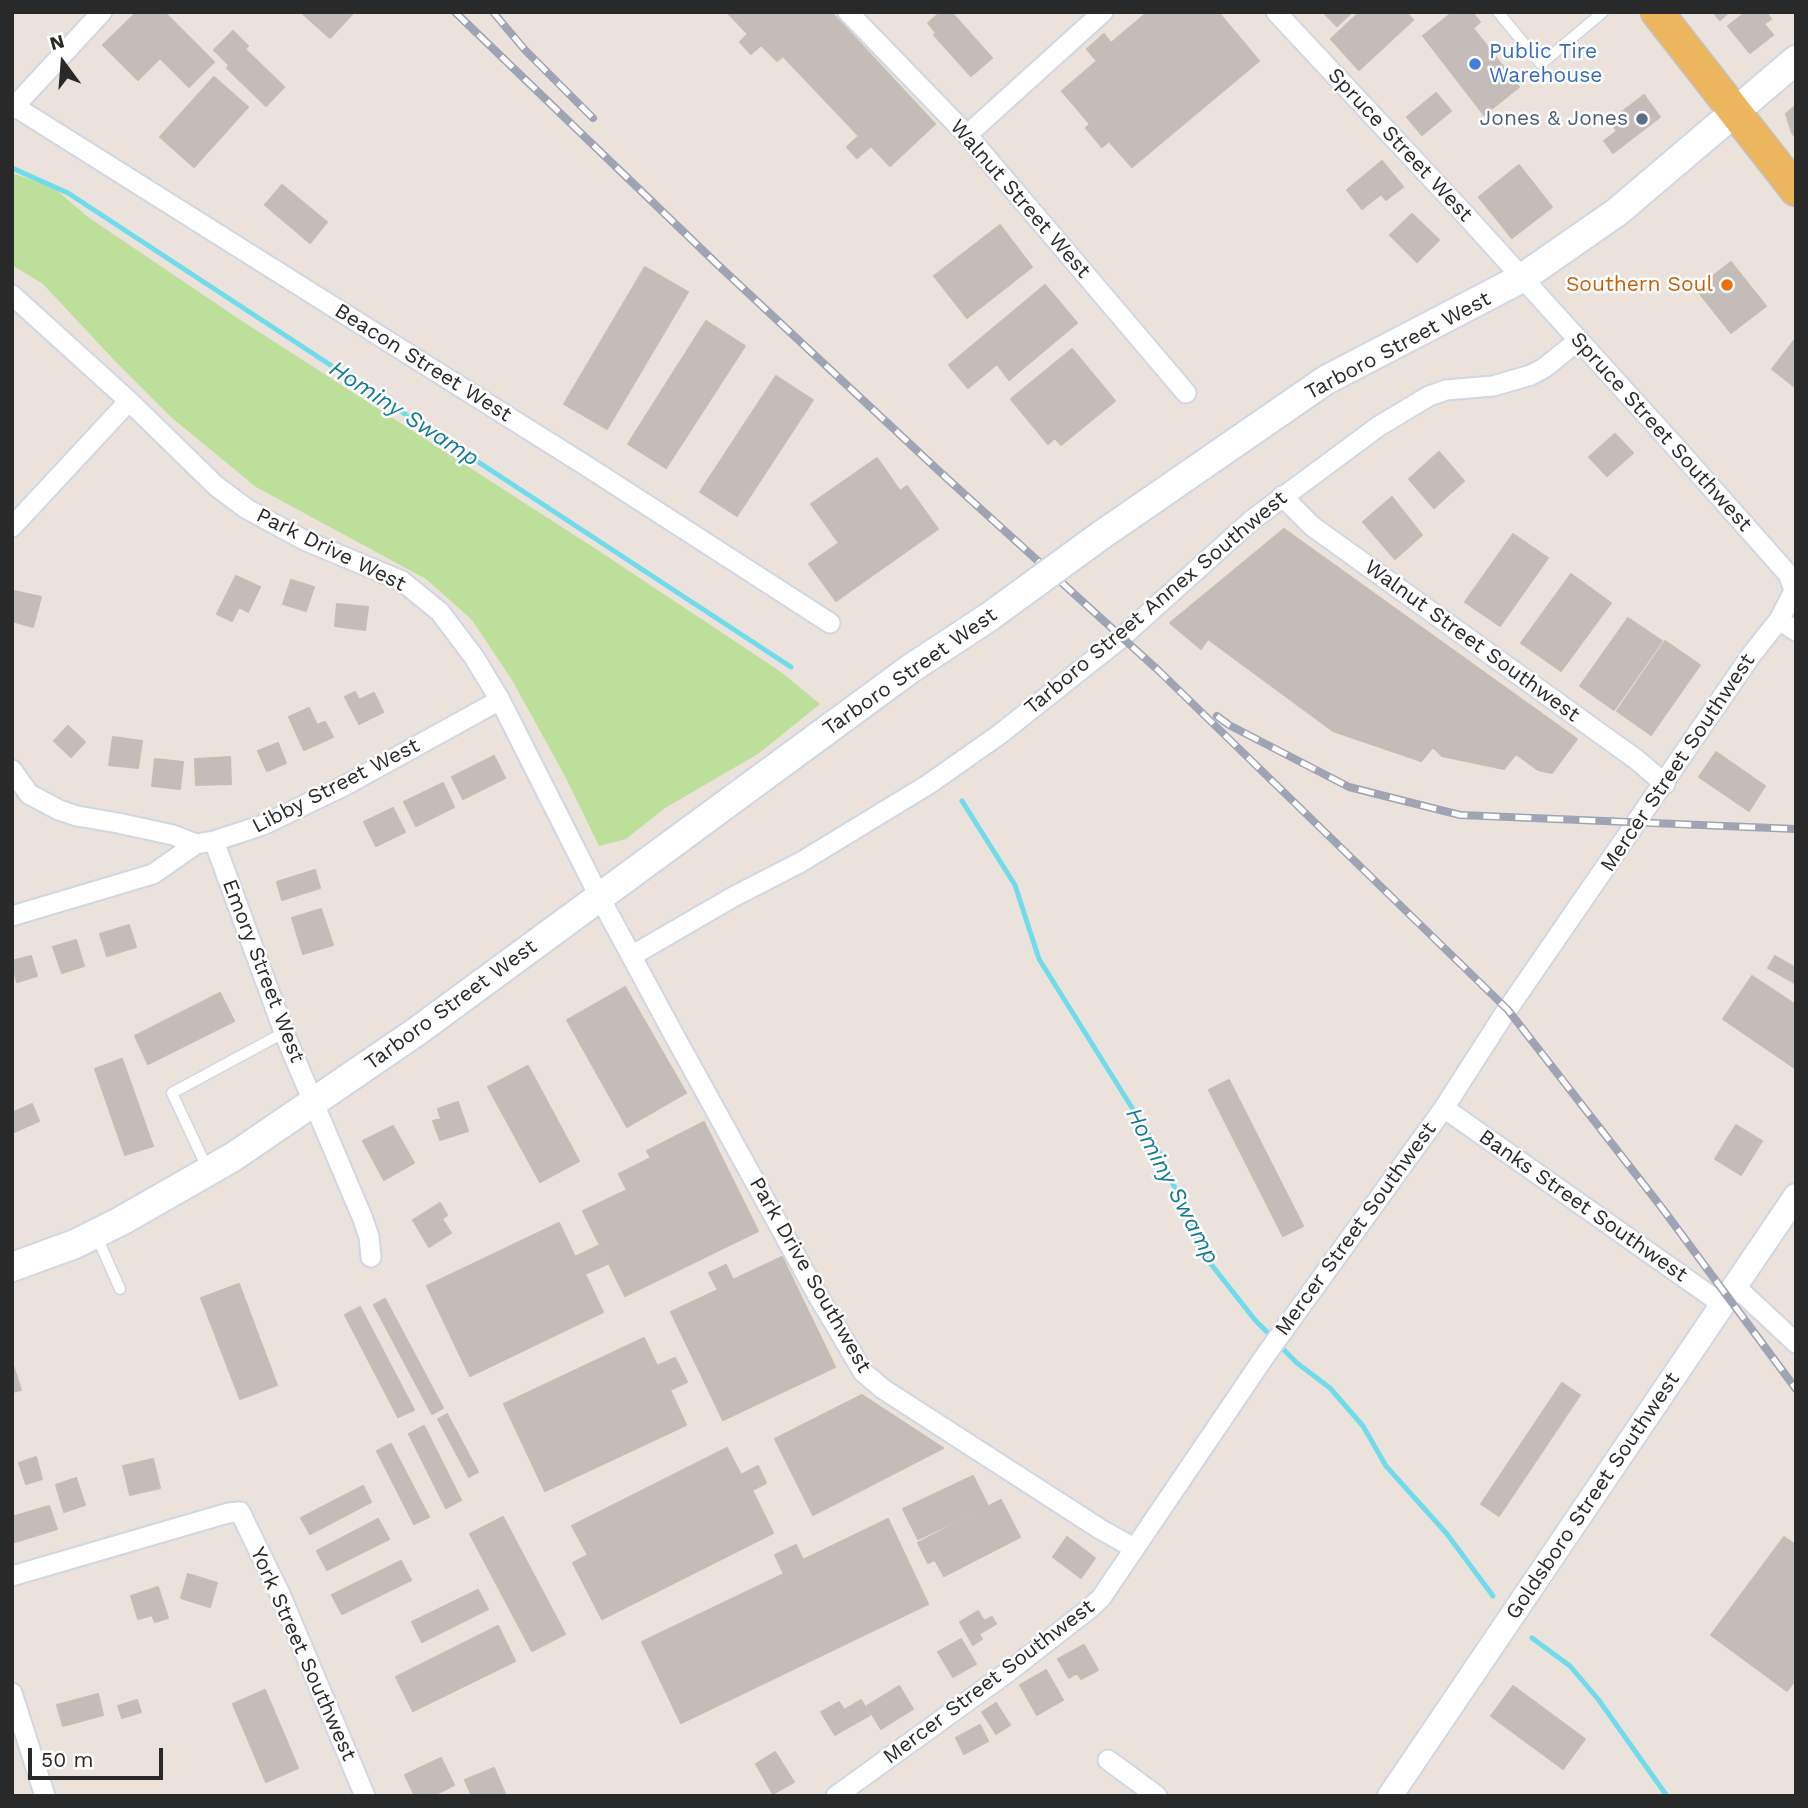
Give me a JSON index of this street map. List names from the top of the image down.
{
  "streets": {
    "main road": ["Tarboro Street West"],
    "street": [
      "Spruce Street West",
      "Walnut Street West",
      "Beacon Street West",
      "Spruce Street Southwest",
      "Park Drive West",
      "Tarboro Street Annex Southwest",
      "Walnut Street Southwest",
      "Mercer Street Southwest",
      "Libby Street West",
      "Emory Street West",
      "Banks Street Southwest",
      "Park Drive Southwest",
      "Goldsboro Street Southwest",
      "York Street Southwest"
    ]
  },
  "crossings": [
    ["Spruce Street West", "Tarboro Street West"],
    ["Spruce Street West", "Spruce Street Southwest"],
    ["Tarboro Street West", "Spruce Street Southwest"],
    ["Tarboro Street West", "Park Drive West"],
    ["Tarboro Street West", "Emory Street West"],
    ["Tarboro Street West", "Park Drive Southwest"],
    ["Spruce Street Southwest", "Tarboro Street Annex Southwest"],
    ["Spruce Street Southwest", "Mercer Street Southwest"],
    ["Park Drive West", "Libby Street West"],
    ["Park Drive West", "Park Drive Southwest"],
    ["Tarboro Street Annex Southwest", "Walnut Street Southwest"],
    ["Tarboro Street Annex Southwest", "Park Drive Southwest"],
    ["Walnut Street Southwest", "Mercer Street Southwest"],
    ["Mercer Street Southwest", "Banks Street Southwest"],
    ["Mercer Street Southwest", "Park Drive Southwest"],
    ["Libby Street West", "Emory Street West"],
    ["Banks Street Southwest", "Goldsboro Street Southwest"]
  ],
  "water": ["Hominy Swamp"],
  "places": ["Public Tire Warehouse", "Jones & Jones", "Southern Soul"],
  "scale_bar": "50 m",
  "north": "top"
}
